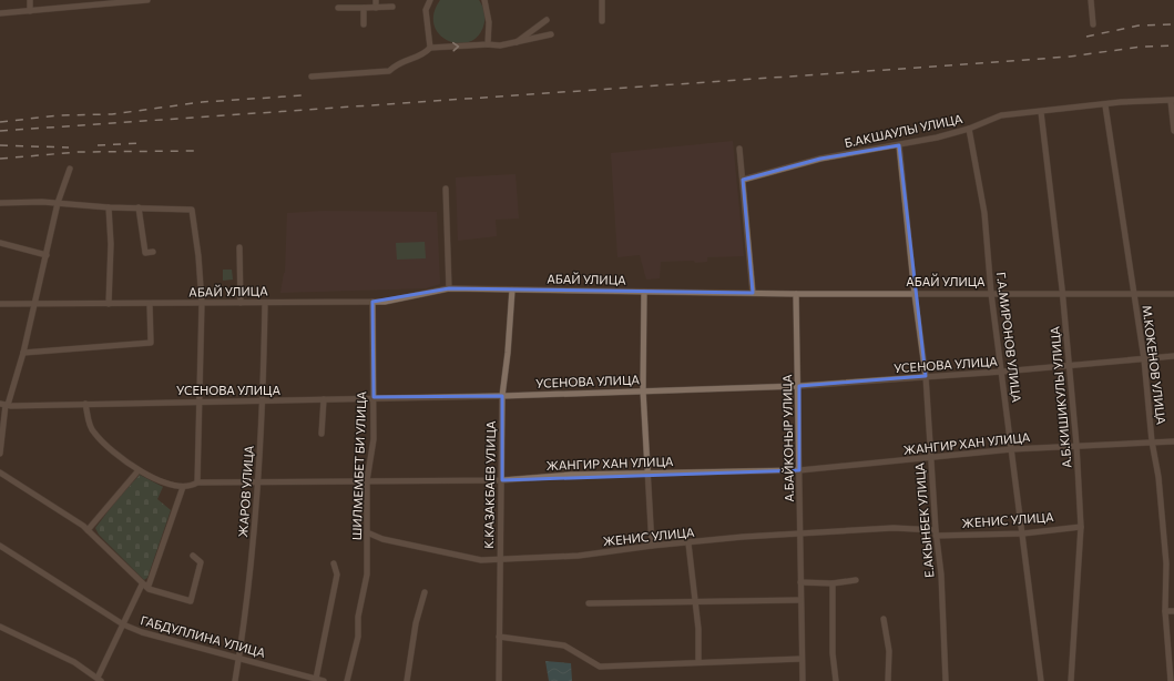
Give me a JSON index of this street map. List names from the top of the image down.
{
  "streets": {
    "street": [
      "Б.АКШАУЛЫ УЛИЦА",
      "АБАЙ УЛИЦА",
      "Г.А.МИРОНОВ УЛИЦА",
      "УСЕНОВА УЛИЦА",
      "М.КОКЕНОВ УЛИЦА",
      "А.Б.КИШИКУЛЫ УЛИЦА",
      "А.БАЙКОНЫР УЛИЦА",
      "ЖАНГИР ХАН УЛИЦА",
      "ШИЛМЕМБЕТ БИ УЛИЦА",
      "К.КАЗАКБАЕВ УЛИЦА",
      "ЖАРОВ УЛИЦА",
      "Е.АКЫНБЕК УЛИЦА",
      "ЖЕНИС УЛИЦА",
      "ГАБДУЛЛИНА УЛИЦА"
    ]
  },
  "crossings": [
    ["Б.АКШАУЛЫ УЛИЦА", "Г.А.МИРОНОВ УЛИЦА"],
    ["Б.АКШАУЛЫ УЛИЦА", "М.КОКЕНОВ УЛИЦА"],
    ["Б.АКШАУЛЫ УЛИЦА", "А.Б.КИШИКУЛЫ УЛИЦА"],
    ["Б.АКШАУЛЫ УЛИЦА", "Е.АКЫНБЕК УЛИЦА"],
    ["АБАЙ УЛИЦА", "Г.А.МИРОНОВ УЛИЦА"],
    ["АБАЙ УЛИЦА", "М.КОКЕНОВ УЛИЦА"],
    ["АБАЙ УЛИЦА", "А.Б.КИШИКУЛЫ УЛИЦА"],
    ["АБАЙ УЛИЦА", "А.БАЙКОНЫР УЛИЦА"],
    ["АБАЙ УЛИЦА", "ШИЛМЕМБЕТ БИ УЛИЦА"],
    ["АБАЙ УЛИЦА", "К.КАЗАКБАЕВ УЛИЦА"],
    ["АБАЙ УЛИЦА", "ЖАРОВ УЛИЦА"],
    ["АБАЙ УЛИЦА", "Е.АКЫНБЕК УЛИЦА"],
    ["Г.А.МИРОНОВ УЛИЦА", "УСЕНОВА УЛИЦА"],
    ["Г.А.МИРОНОВ УЛИЦА", "ЖАНГИР ХАН УЛИЦА"],
    ["Г.А.МИРОНОВ УЛИЦА", "ЖЕНИС УЛИЦА"],
    ["УСЕНОВА УЛИЦА", "М.КОКЕНОВ УЛИЦА"],
    ["УСЕНОВА УЛИЦА", "А.Б.КИШИКУЛЫ УЛИЦА"],
    ["УСЕНОВА УЛИЦА", "А.БАЙКОНЫР УЛИЦА"],
    ["УСЕНОВА УЛИЦА", "ШИЛМЕМБЕТ БИ УЛИЦА"],
    ["УСЕНОВА УЛИЦА", "К.КАЗАКБАЕВ УЛИЦА"],
    ["УСЕНОВА УЛИЦА", "ЖАРОВ УЛИЦА"],
    ["УСЕНОВА УЛИЦА", "Е.АКЫНБЕК УЛИЦА"],
    ["М.КОКЕНОВ УЛИЦА", "ЖАНГИР ХАН УЛИЦА"],
    ["А.Б.КИШИКУЛЫ УЛИЦА", "ЖАНГИР ХАН УЛИЦА"],
    ["А.Б.КИШИКУЛЫ УЛИЦА", "ЖЕНИС УЛИЦА"],
    ["А.БАЙКОНЫР УЛИЦА", "ЖАНГИР ХАН УЛИЦА"],
    ["А.БАЙКОНЫР УЛИЦА", "ЖЕНИС УЛИЦА"],
    ["ЖАНГИР ХАН УЛИЦА", "ШИЛМЕМБЕТ БИ УЛИЦА"],
    ["ЖАНГИР ХАН УЛИЦА", "К.КАЗАКБАЕВ УЛИЦА"],
    ["ЖАНГИР ХАН УЛИЦА", "ЖАРОВ УЛИЦА"],
    ["ЖАНГИР ХАН УЛИЦА", "Е.АКЫНБЕК УЛИЦА"],
    ["ШИЛМЕМБЕТ БИ УЛИЦА", "ЖЕНИС УЛИЦА"],
    ["К.КАЗАКБАЕВ УЛИЦА", "ЖЕНИС УЛИЦА"],
    ["ЖАРОВ УЛИЦА", "ГАБДУЛЛИНА УЛИЦА"],
    ["Е.АКЫНБЕК УЛИЦА", "ЖЕНИС УЛИЦА"]
  ]
}
